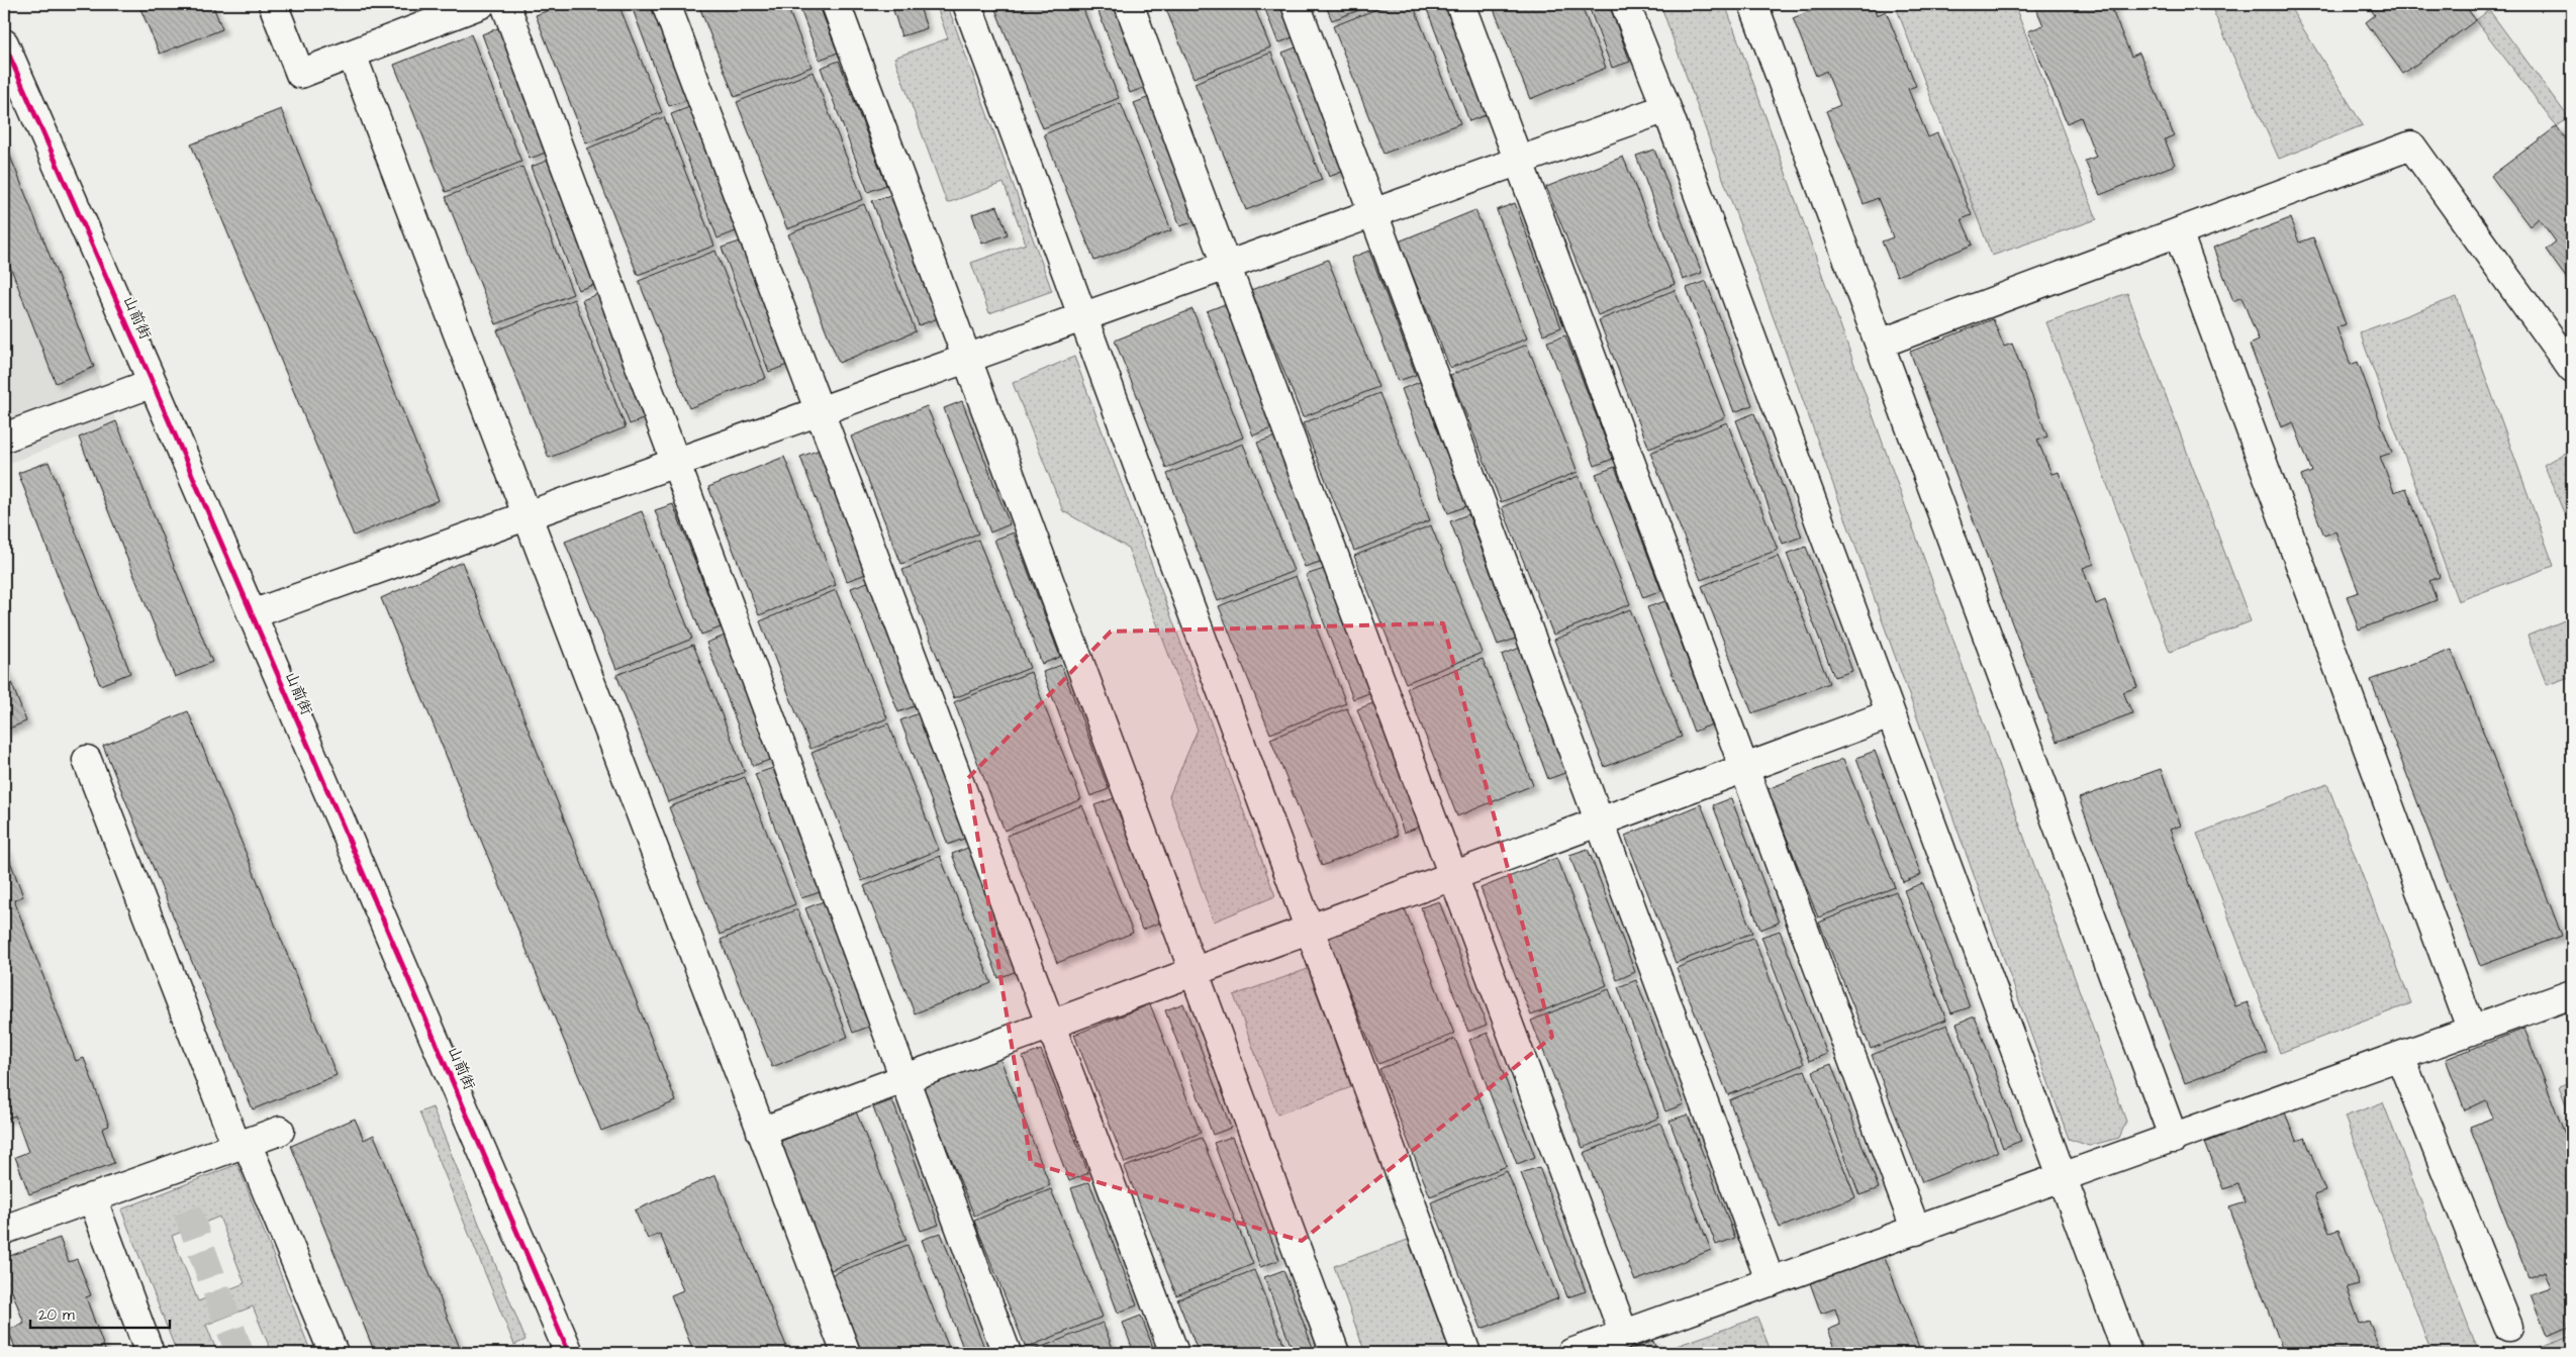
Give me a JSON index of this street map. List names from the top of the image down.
{
  "streets": {
    "street": ["山前街"]
  },
  "scale_bar": "20 m"
}
